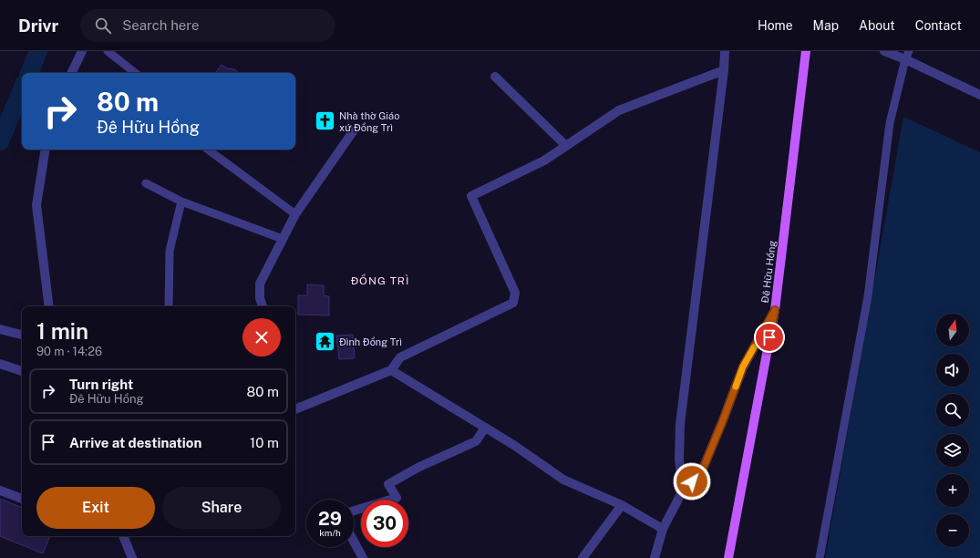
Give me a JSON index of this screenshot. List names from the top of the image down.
{
  "streets": {
    "main road": ["Đê Hữu Hồng"]
  },
  "districts": ["ĐỒNG TRÌ"],
  "places": {
    "church": ["Nhà thờ Giáo xứ Đồng Trì"],
    "temple": ["Đình Đồng Trì"]
  },
  "north": "top",
  "page": {
    "header": "Drivr",
    "search": "Search here",
    "nav": [
      "Home",
      "Map",
      "About",
      "Contact"
    ],
    "turn": ["80 m", "Đê Hữu Hồng"],
    "heading": ["1 min", "90 m · 14:26"],
    "map_buttons": ["+", "−"],
    "list": [
      {
        "name": "Turn right",
        "note": "Đê Hữu Hồng",
        "value": "80 m"
      },
      {
        "name": "Arrive at destination",
        "value": "10 m"
      }
    ],
    "buttons": ["Exit", "Share"],
    "speed": "29 km/h",
    "limit": "30"
  }
}
